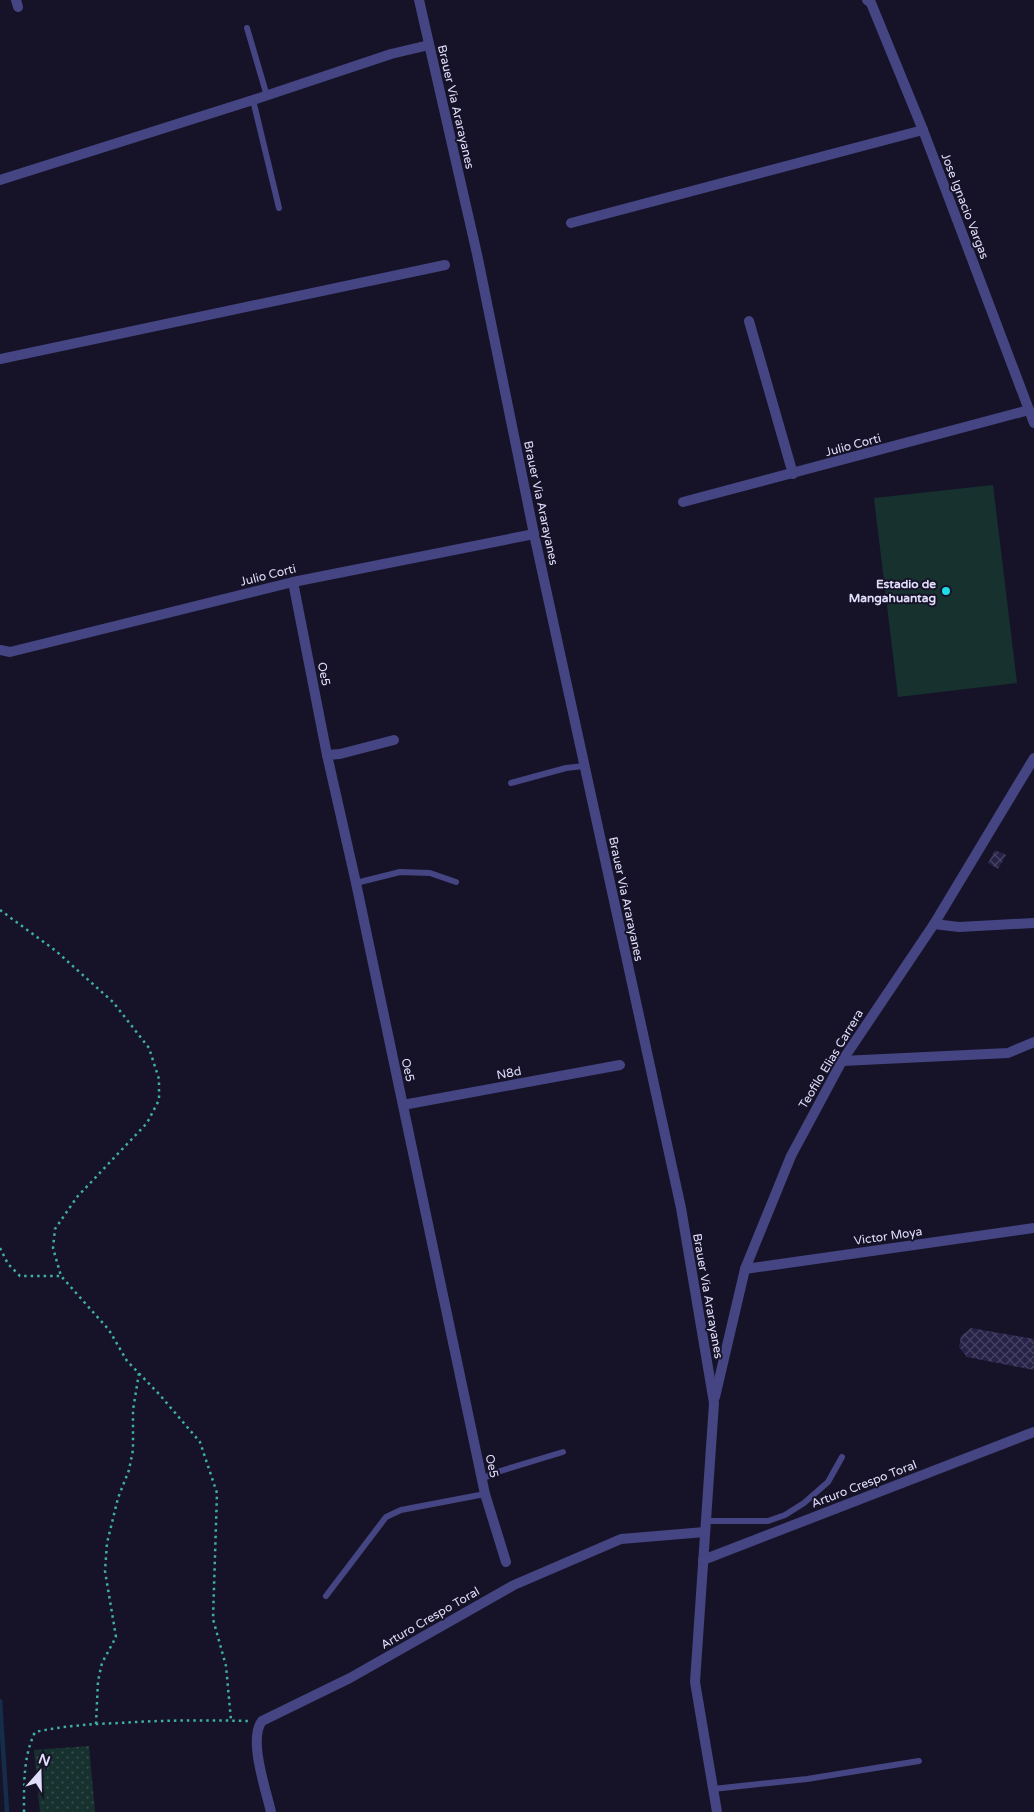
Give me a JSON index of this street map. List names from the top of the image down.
{
  "streets": {
    "street": [
      "Brauer Via Ararayanes",
      "Jose Ignacio Vargas",
      "Julio Corti",
      "Oe5",
      "Teofilo Elias Carrera",
      "N8d",
      "Victor Moya",
      "Arturo Crespo Toral"
    ]
  },
  "crossings": [
    ["Brauer Via Ararayanes", "Julio Corti"],
    ["Brauer Via Ararayanes", "Teofilo Elias Carrera"],
    ["Brauer Via Ararayanes", "Arturo Crespo Toral"],
    ["Jose Ignacio Vargas", "Julio Corti"],
    ["Julio Corti", "Oe5"],
    ["Oe5", "N8d"],
    ["Teofilo Elias Carrera", "Victor Moya"]
  ],
  "places": ["Estadio de Mangahuantag"],
  "north": "top"
}
